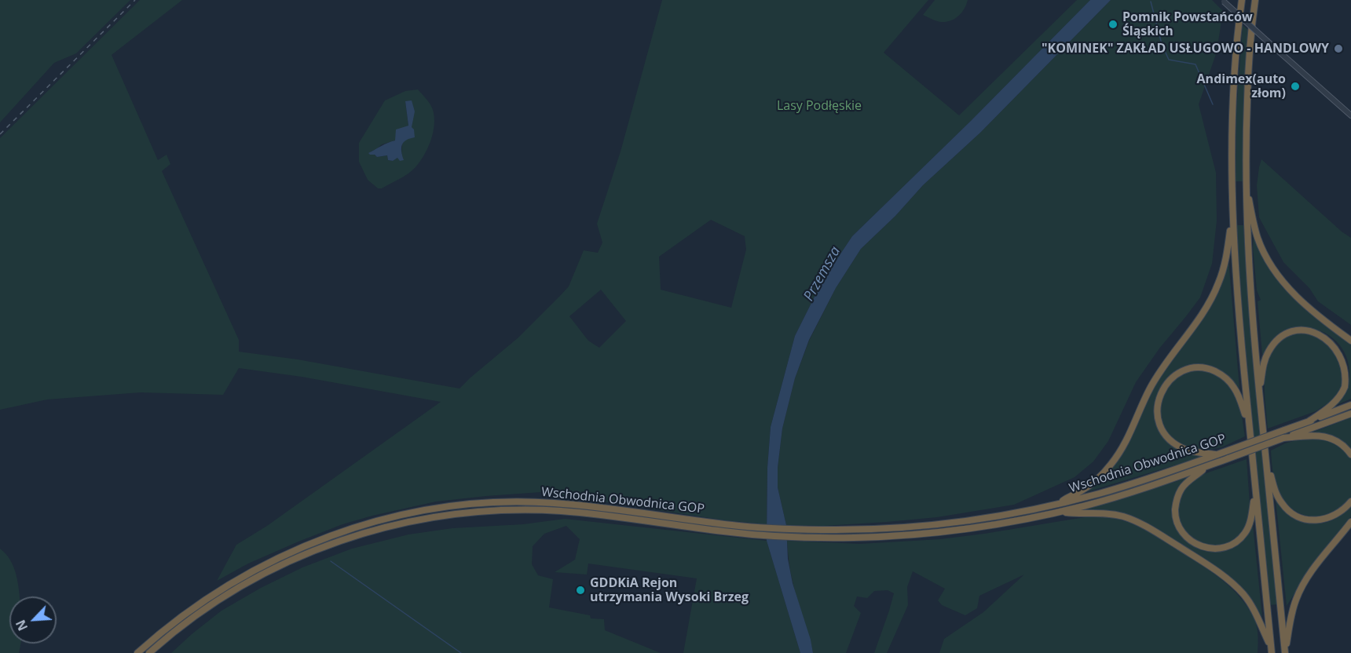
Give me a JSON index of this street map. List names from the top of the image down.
{
  "streets": {
    "highway": ["Wschodnia Obwodnica GOP"]
  },
  "water": ["Przemsza"],
  "parks": ["Lasy Podłęskie"],
  "places": [
    "Pomnik Powstańców Śląskich",
    "\"KOMINEK\" ZAKŁAD USŁUGOWO - HANDLOWY",
    "Andimex(auto złom)",
    "GDDKiA Rejon utrzymania Wysoki Brzeg"
  ],
  "north": "bottom left"
}
